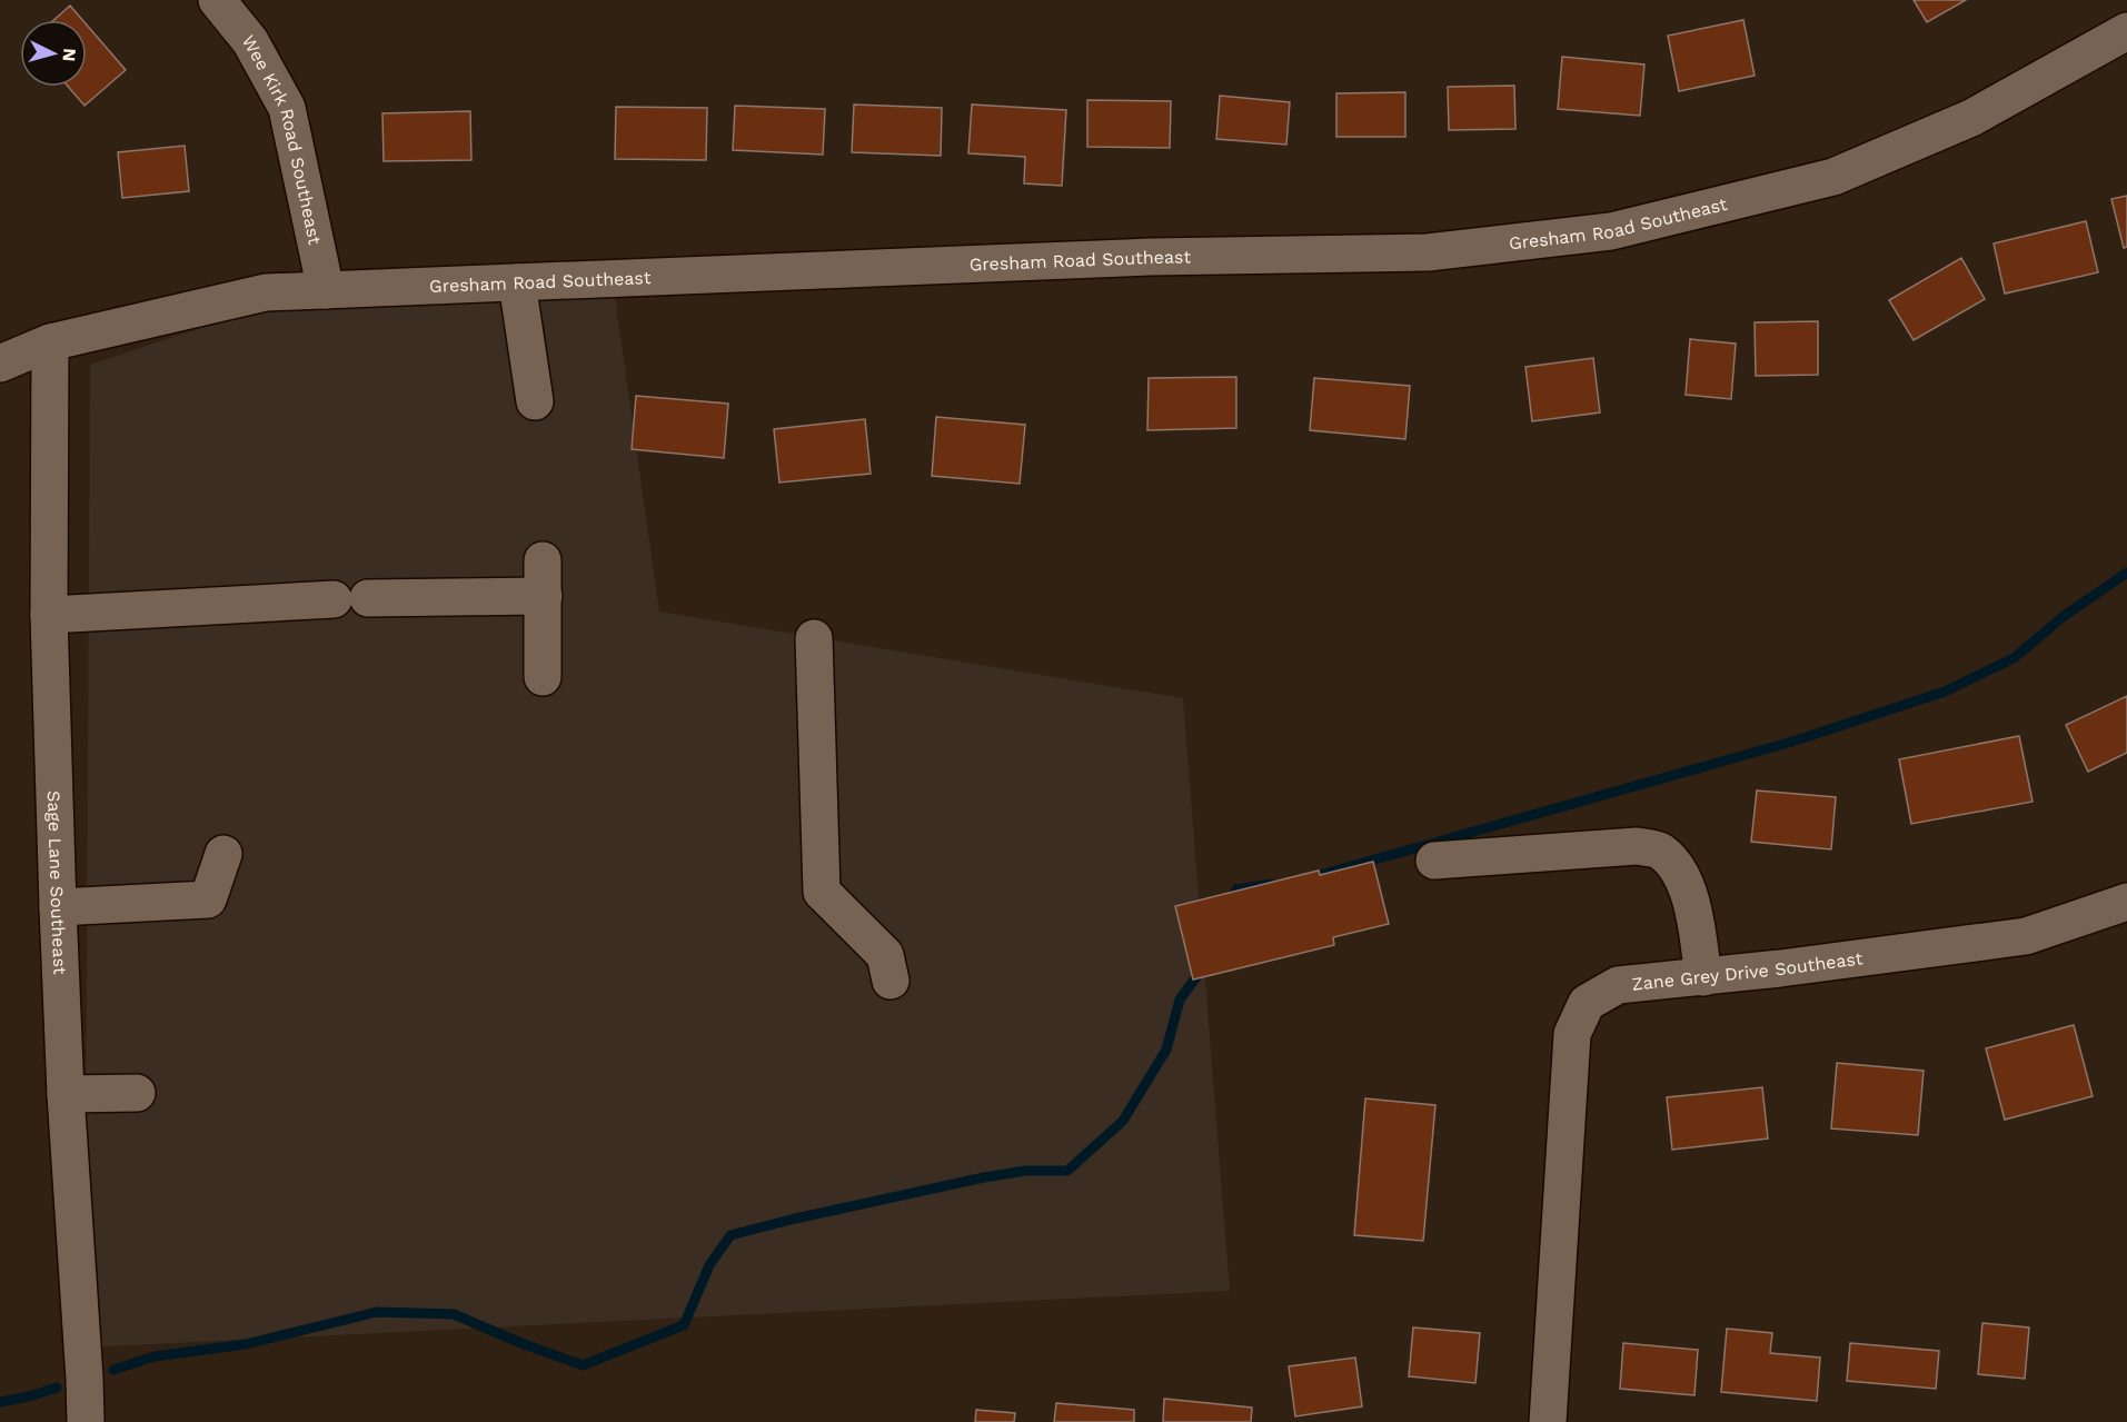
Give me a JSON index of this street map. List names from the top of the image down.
{
  "streets": {
    "street": [
      "Wee Kirk Road Southeast",
      "Gresham Road Southeast",
      "Sage Lane Southeast",
      "Zane Grey Drive Southeast"
    ]
  },
  "crossings": [
    ["Wee Kirk Road Southeast", "Gresham Road Southeast"],
    ["Gresham Road Southeast", "Sage Lane Southeast"]
  ],
  "north": "right"
}
